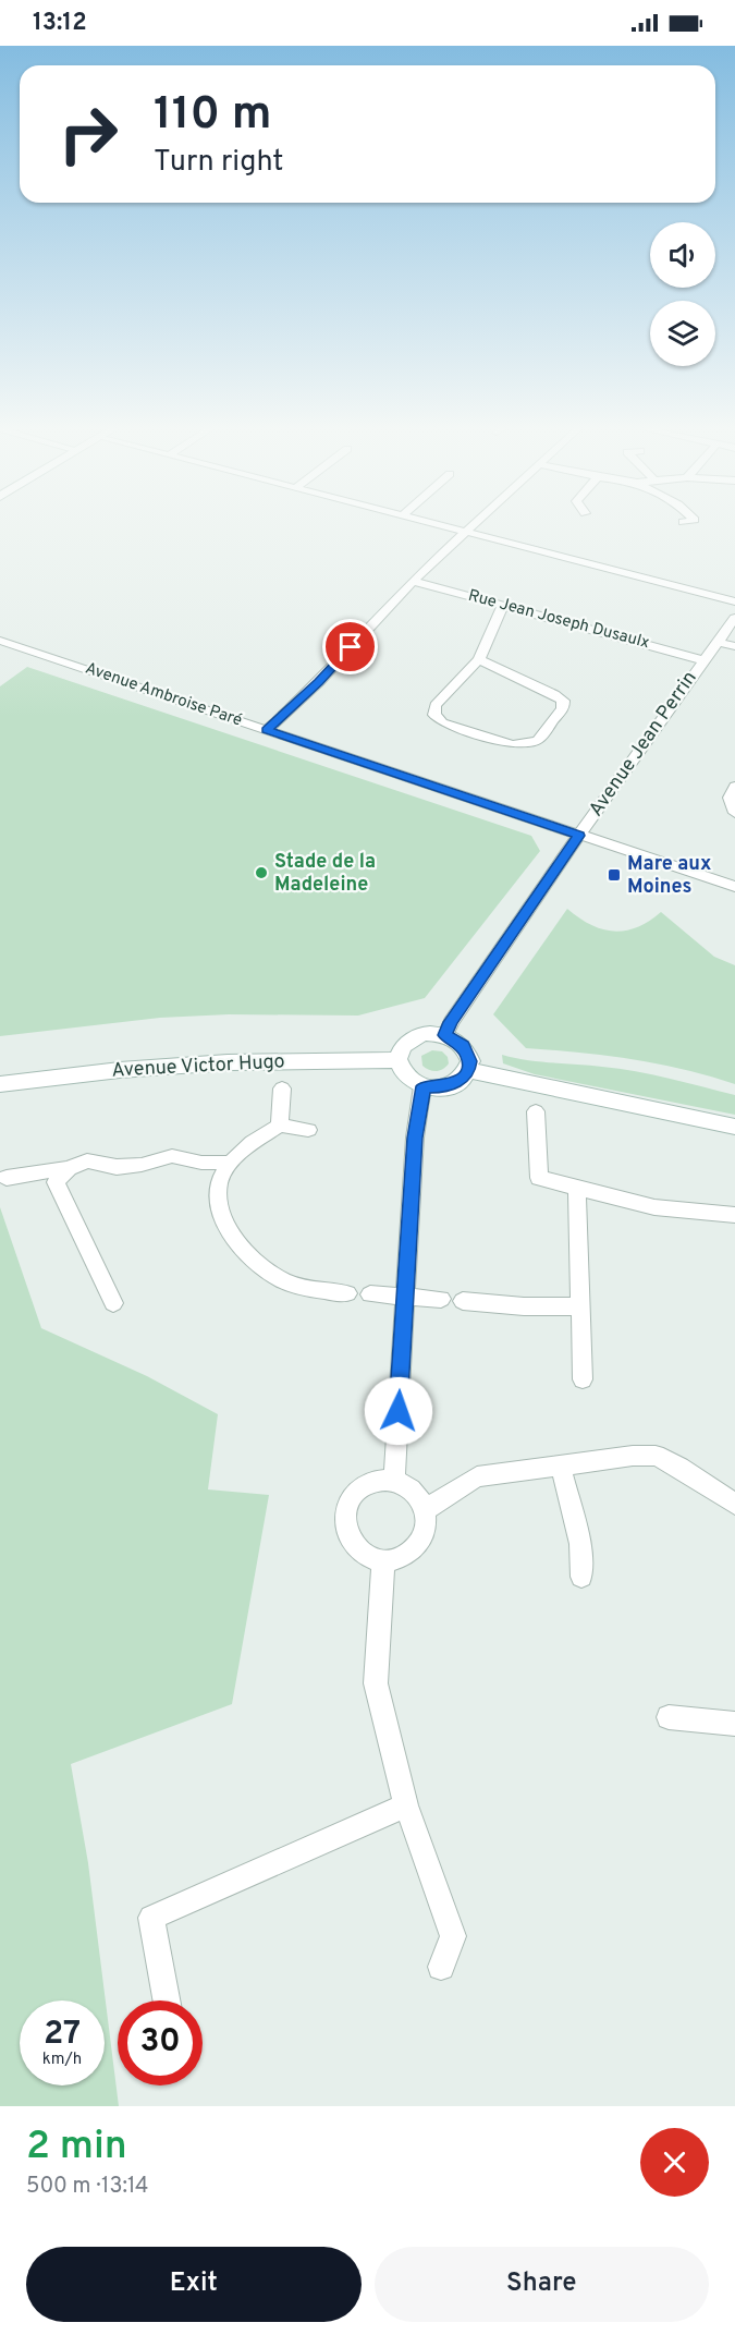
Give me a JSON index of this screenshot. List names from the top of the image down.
{
  "streets": {
    "main road": ["Avenue Victor Hugo"],
    "street": ["Rue Jean Joseph Dusaulx", "Avenue Ambroise Paré", "Avenue Jean Perrin"]
  },
  "crossings": [
    ["Rue Jean Joseph Dusaulx", "Avenue Jean Perrin"],
    ["Avenue Ambroise Paré", "Avenue Jean Perrin"],
    ["Avenue Jean Perrin", "Avenue Victor Hugo"]
  ],
  "places": {
    "other": ["Stade de la Madeleine"],
    "transit": ["Mare aux Moines"]
  },
  "page": {
    "status": "13:12",
    "turn": ["110 m", "Turn right"],
    "speed": "27 km/h",
    "limit": "30",
    "heading": ["2 min", "500 m · 13:14"],
    "buttons": ["Exit", "Share"]
  }
}
